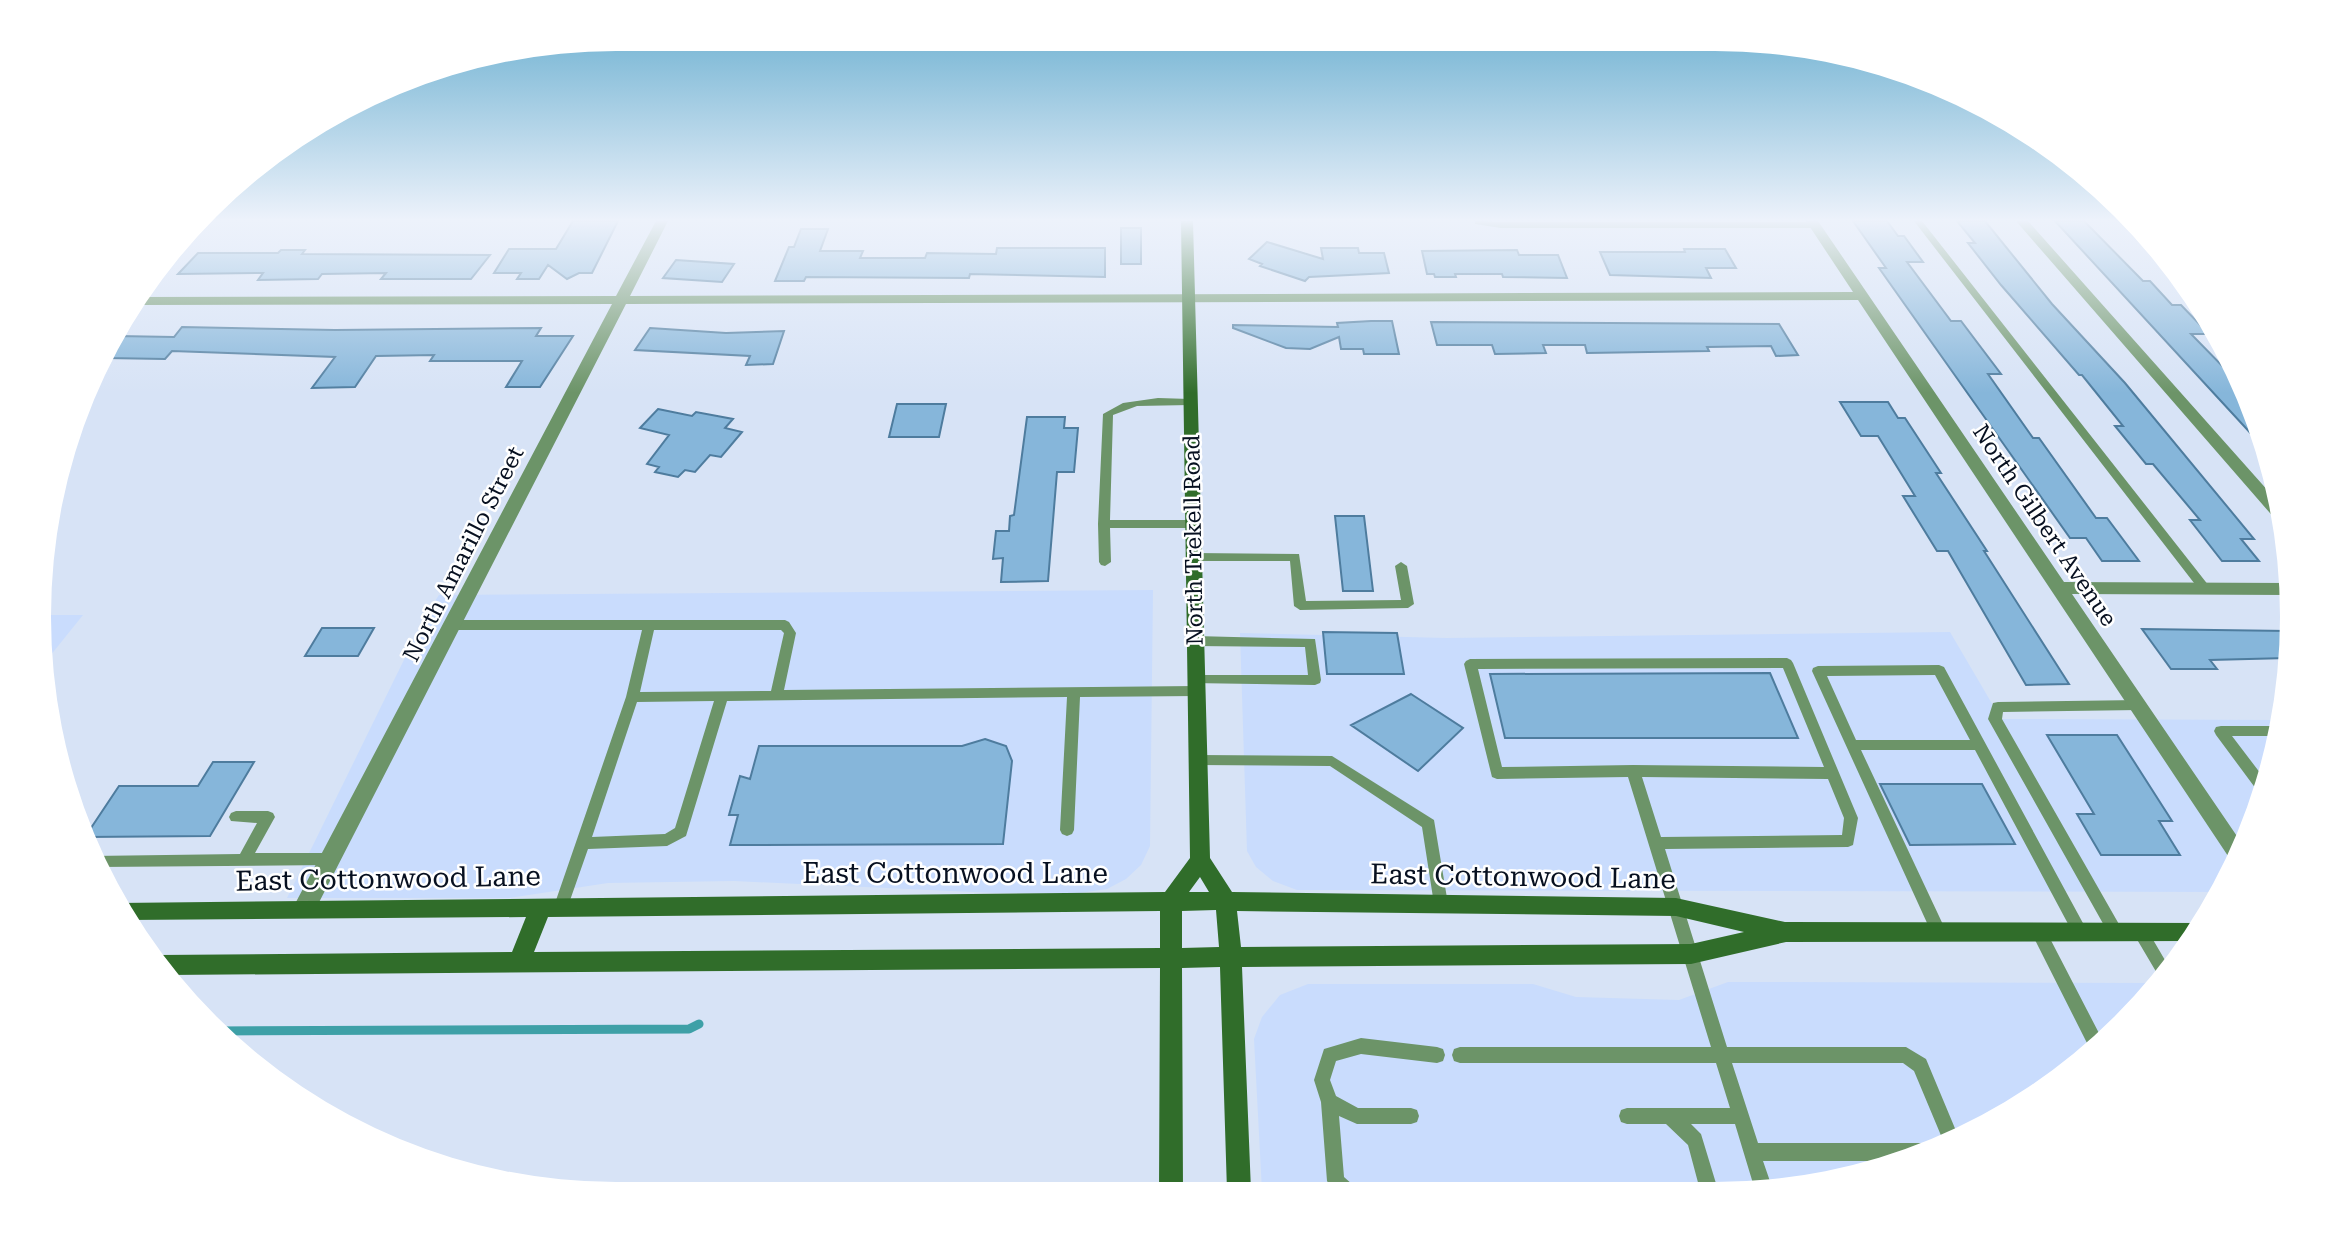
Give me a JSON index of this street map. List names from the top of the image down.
{
  "streets": {
    "main road": ["North Trekell Road", "East Cottonwood Lane"],
    "street": ["North Gilbert Avenue", "North Amarillo Street"]
  },
  "crossings": [
    ["North Amarillo Street", "East Cottonwood Lane"]
  ]
}
